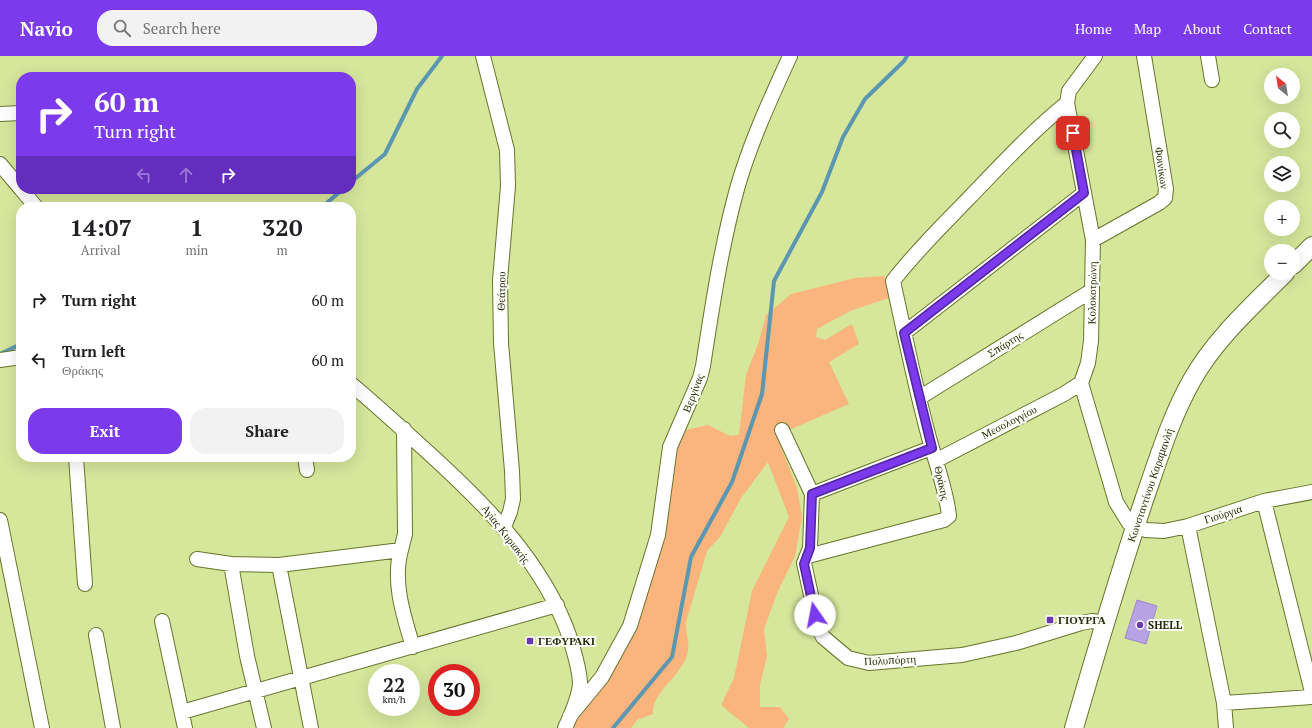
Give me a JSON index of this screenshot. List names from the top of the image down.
{
  "streets": {
    "main road": ["Κωνσταντίνου Καραμανλή"],
    "street": [
      "Φοινίκων",
      "Θεάτρου",
      "Κολοκοτρώνη",
      "Σπάρτης",
      "Βεργίνας",
      "Μεσολογγίου",
      "Θράκης",
      "Γιούργια",
      "Αγίας Κυριακής",
      "Πολυπόρτη"
    ]
  },
  "crossings": [
    ["Φοινίκων", "Κολοκοτρώνη"],
    ["Θεάτρου", "Αγίας Κυριακής"],
    ["Κολοκοτρώνη", "Σπάρτης"],
    ["Κολοκοτρώνη", "Μεσολογγίου"],
    ["Κολοκοτρώνη", "Θράκης"],
    ["Σπάρτης", "Θράκης"],
    ["Βεργίνας", "Αγίας Κυριακής"],
    ["Μεσολογγίου", "Θράκης"],
    ["Μεσολογγίου", "Πολυπόρτη"],
    ["Θράκης", "Πολυπόρτη"],
    ["Κωνσταντίνου Καραμανλή", "Γιούργια"],
    ["Κωνσταντίνου Καραμανλή", "Πολυπόρτη"]
  ],
  "places": {
    "transit": ["ΓΙΟΥΡΓΑ", "ΓΕΦΥΡΑΚΙ"],
    "other": ["SHELL"]
  },
  "north": "top left",
  "page": {
    "header": "Navio",
    "search": "Search here",
    "nav": [
      "Home",
      "Map",
      "About",
      "Contact"
    ],
    "map_buttons": ["+", "−"],
    "turn": ["60 m", "Turn right"],
    "eta": [
      "14:07",
      "Arrival",
      "1",
      "min",
      "320",
      "m"
    ],
    "list": [
      {
        "name": "Turn right",
        "value": "60 m"
      },
      {
        "name": "Turn left",
        "note": "Θράκης",
        "value": "60 m"
      }
    ],
    "buttons": ["Exit", "Share"],
    "speed": "22 km/h",
    "limit": "30"
  }
}
